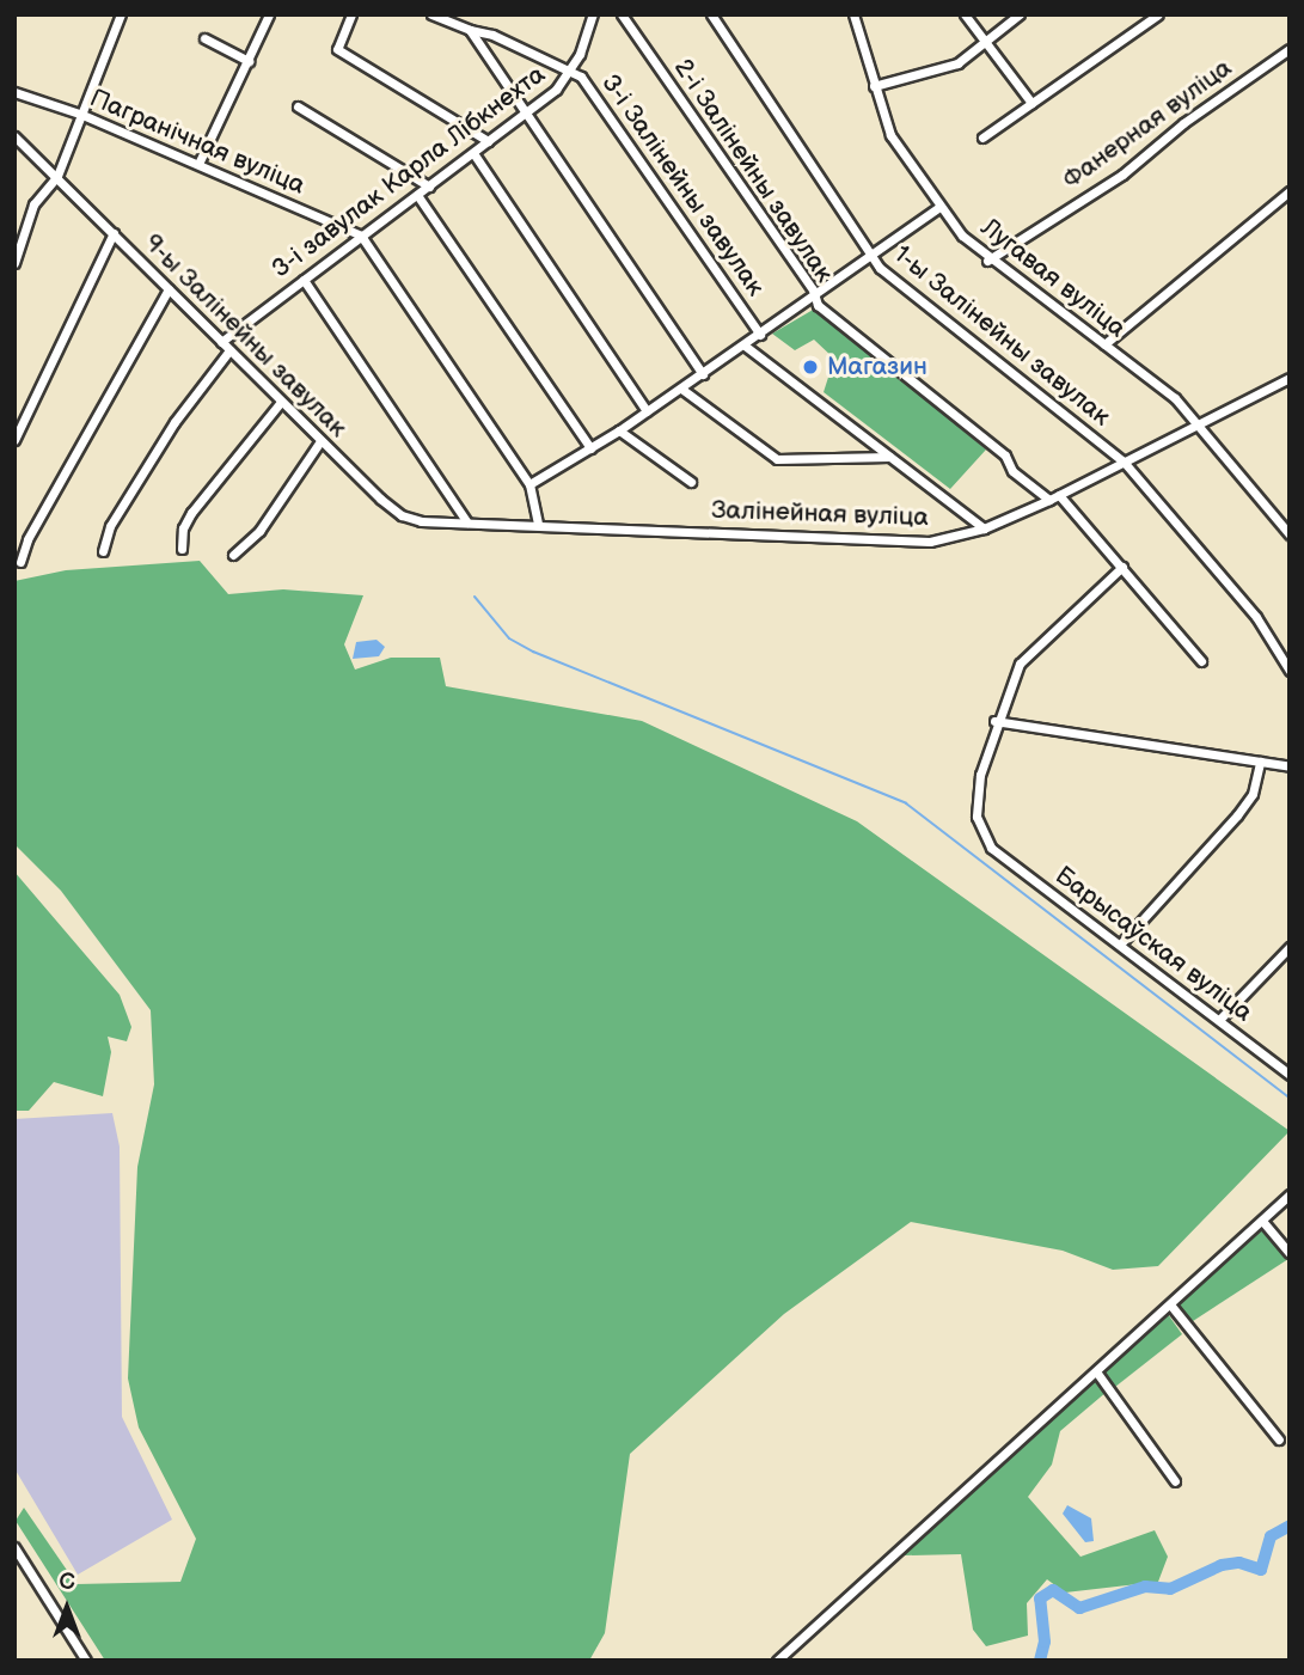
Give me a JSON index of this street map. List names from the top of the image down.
{
  "streets": {
    "street": [
      "Фанерная вуліца",
      "Пагранічная вуліца",
      "2-і Залінейны завулак",
      "3-і завулак Карла Лібкнехта",
      "3-і Залінейны завулак",
      "Лугавая вуліца",
      "9-ы Залінейны завулак",
      "1-ы Залінейны завулак",
      "Залінейная вуліца",
      "Барысаўская вуліца"
    ]
  },
  "crossings": [
    ["Фанерная вуліца", "Лугавая вуліца"],
    ["Пагранічная вуліца", "3-і завулак Карла Лібкнехта"],
    ["2-і Залінейны завулак", "Залінейная вуліца"],
    ["3-і завулак Карла Лібкнехта", "3-і Залінейны завулак"],
    ["3-і завулак Карла Лібкнехта", "9-ы Залінейны завулак"],
    ["Лугавая вуліца", "Залінейная вуліца"],
    ["9-ы Залінейны завулак", "Залінейная вуліца"],
    ["1-ы Залінейны завулак", "Залінейная вуліца"]
  ],
  "places": ["Магазин"],
  "north": "top"
}
